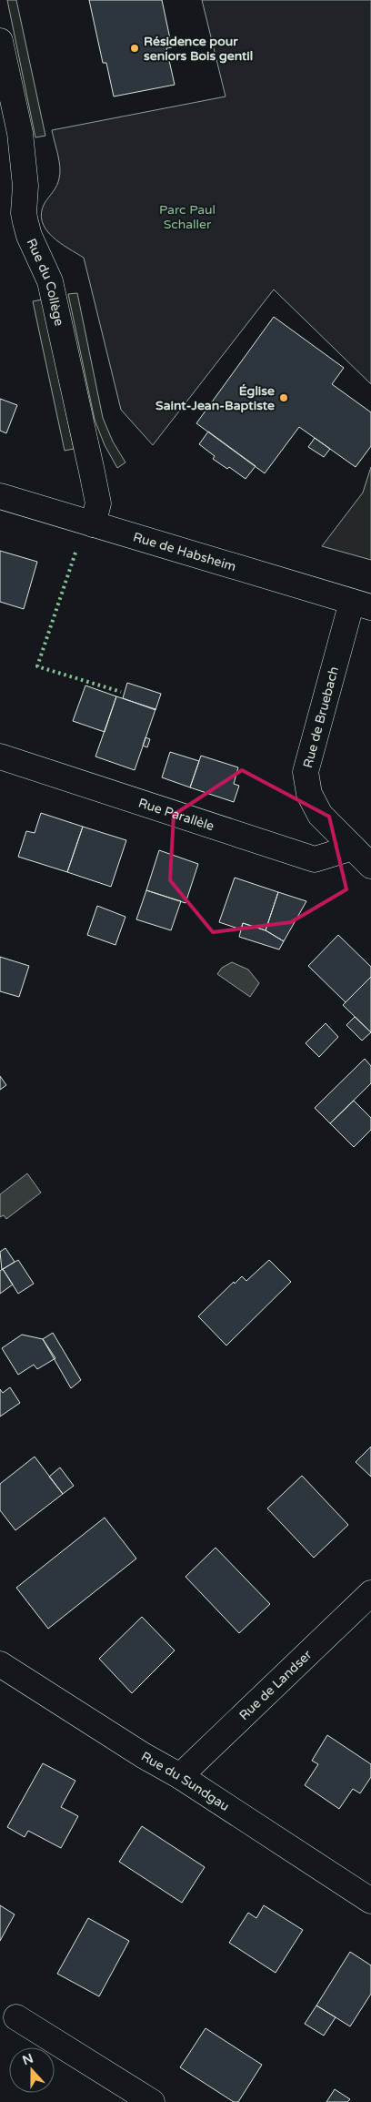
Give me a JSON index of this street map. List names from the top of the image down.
{
  "streets": {
    "street": [
      "Rue du Collège",
      "Rue de Habsheim",
      "Rue de Bruebach",
      "Rue Parallèle",
      "Rue de Landser",
      "Rue du Sundgau"
    ]
  },
  "crossings": [
    ["Rue du Collège", "Rue de Habsheim"],
    ["Rue de Habsheim", "Rue de Bruebach"],
    ["Rue de Bruebach", "Rue Parallèle"],
    ["Rue de Landser", "Rue du Sundgau"]
  ],
  "parks": ["Parc Paul Schaller"],
  "places": ["Résidence pour seniors Bois gentil", "Église Saint-Jean-Baptiste"],
  "north": "top"
}
